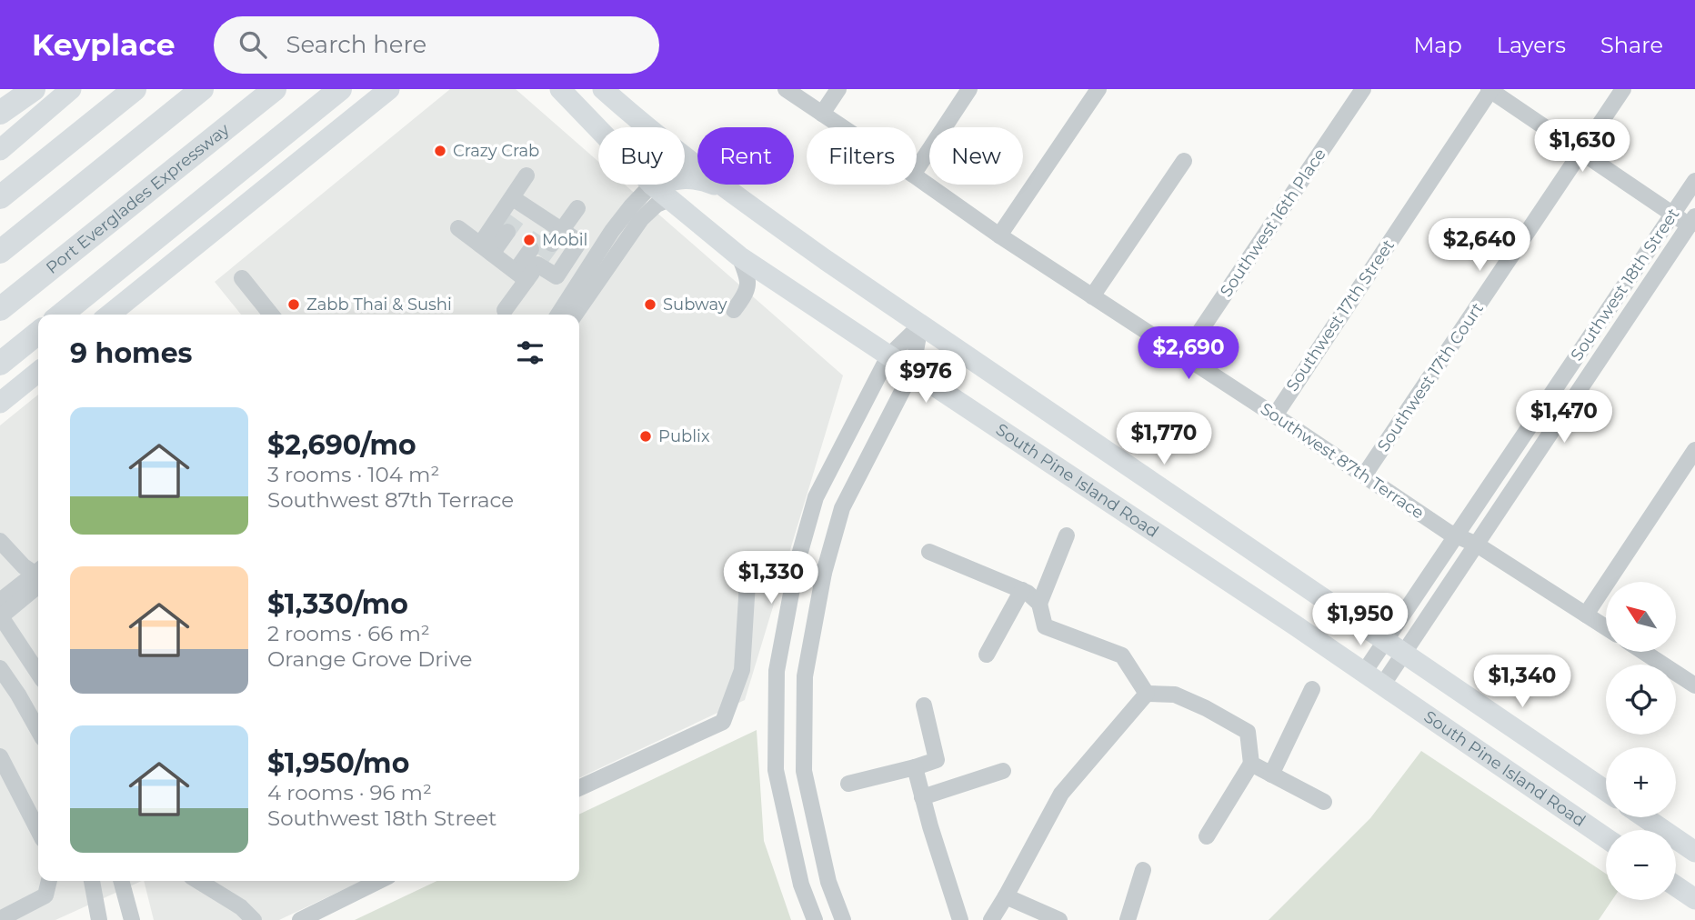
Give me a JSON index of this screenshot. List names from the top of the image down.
{
  "streets": {
    "highway": ["Port Everglades Expressway"],
    "main road": ["South Pine Island Road"],
    "street": [
      "Southwest 16th Place",
      "Southwest 18th Street",
      "Southwest 17th Street",
      "Southwest 17th Court",
      "Southwest 87th Terrace"
    ]
  },
  "crossings": [
    ["Southwest 16th Place", "Southwest 87th Terrace"],
    ["Southwest 18th Street", "Southwest 87th Terrace"],
    ["Southwest 18th Street", "South Pine Island Road"],
    ["Southwest 17th Street", "Southwest 87th Terrace"],
    ["Southwest 17th Court", "Southwest 87th Terrace"]
  ],
  "places": [
    "Crazy Crab",
    "Mobil",
    "Zabb Thai & Sushi",
    "Subway",
    "Publix"
  ],
  "north": "top left",
  "page": {
    "header": "Keyplace",
    "search": "Search here",
    "nav": ["Map", "Layers", "Share"],
    "price": [
      "$1,630",
      "$2,640",
      "$2,690",
      "$976",
      "$1,470",
      "$1,770",
      "$1,330",
      "$1,950",
      "$1,340"
    ],
    "chip": [
      "Buy",
      "Rent",
      "Filters",
      "New"
    ],
    "heading": "9 homes",
    "list": [
      {
        "name": "$2,690/mo",
        "note": "3 rooms · 104 m² · Southwest 87th Terrace"
      },
      {
        "name": "$1,330/mo",
        "note": "2 rooms · 66 m² · Orange Grove Drive"
      },
      {
        "name": "$1,950/mo",
        "note": "4 rooms · 96 m² · Southwest 18th Street"
      }
    ],
    "map_buttons": ["+", "−"]
  }
}
